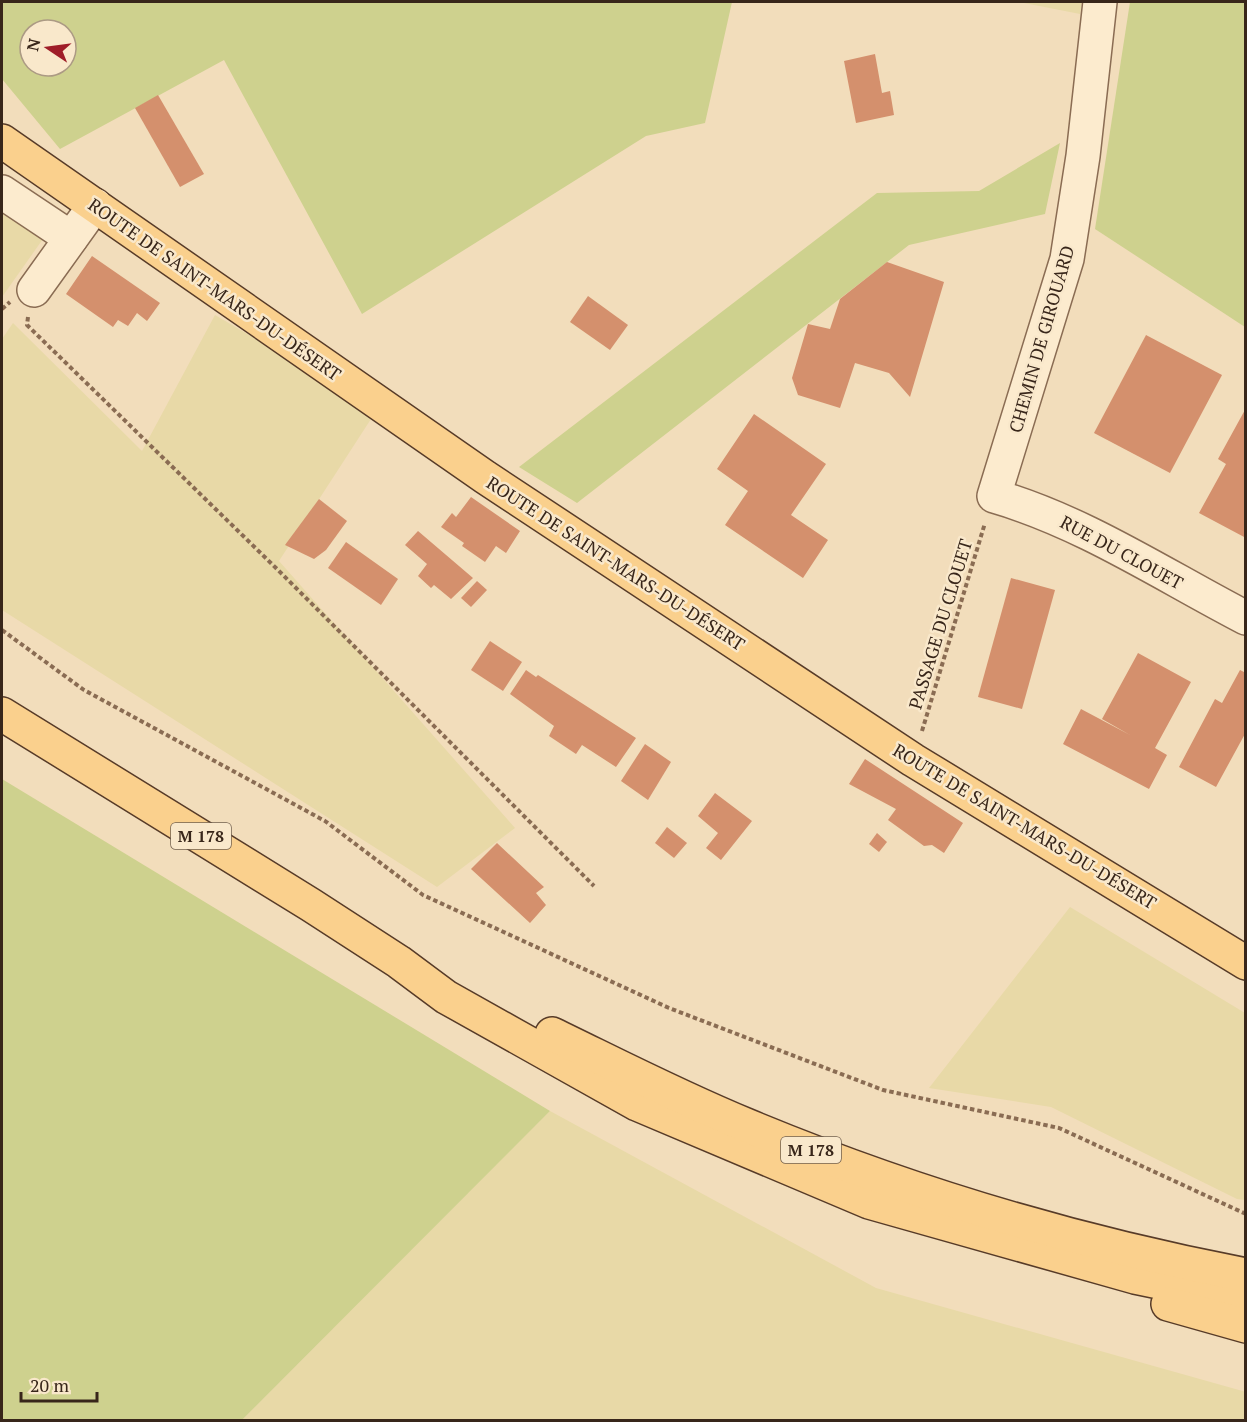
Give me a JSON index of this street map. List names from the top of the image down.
{
  "streets": {
    "main road": ["ROUTE DE SAINT-MARS-DU-DÉSERT", "M 178"],
    "street": ["CHEMIN DE GIROUARD", "RUE DU CLOUET"],
    "path": ["PASSAGE DU CLOUET"]
  },
  "crossings": [
    ["ROUTE DE SAINT-MARS-DU-DÉSERT", "PASSAGE DU CLOUET"],
    ["CHEMIN DE GIROUARD", "RUE DU CLOUET"],
    ["CHEMIN DE GIROUARD", "PASSAGE DU CLOUET"],
    ["RUE DU CLOUET", "PASSAGE DU CLOUET"]
  ],
  "scale_bar": "20 m",
  "north": "left"
}
